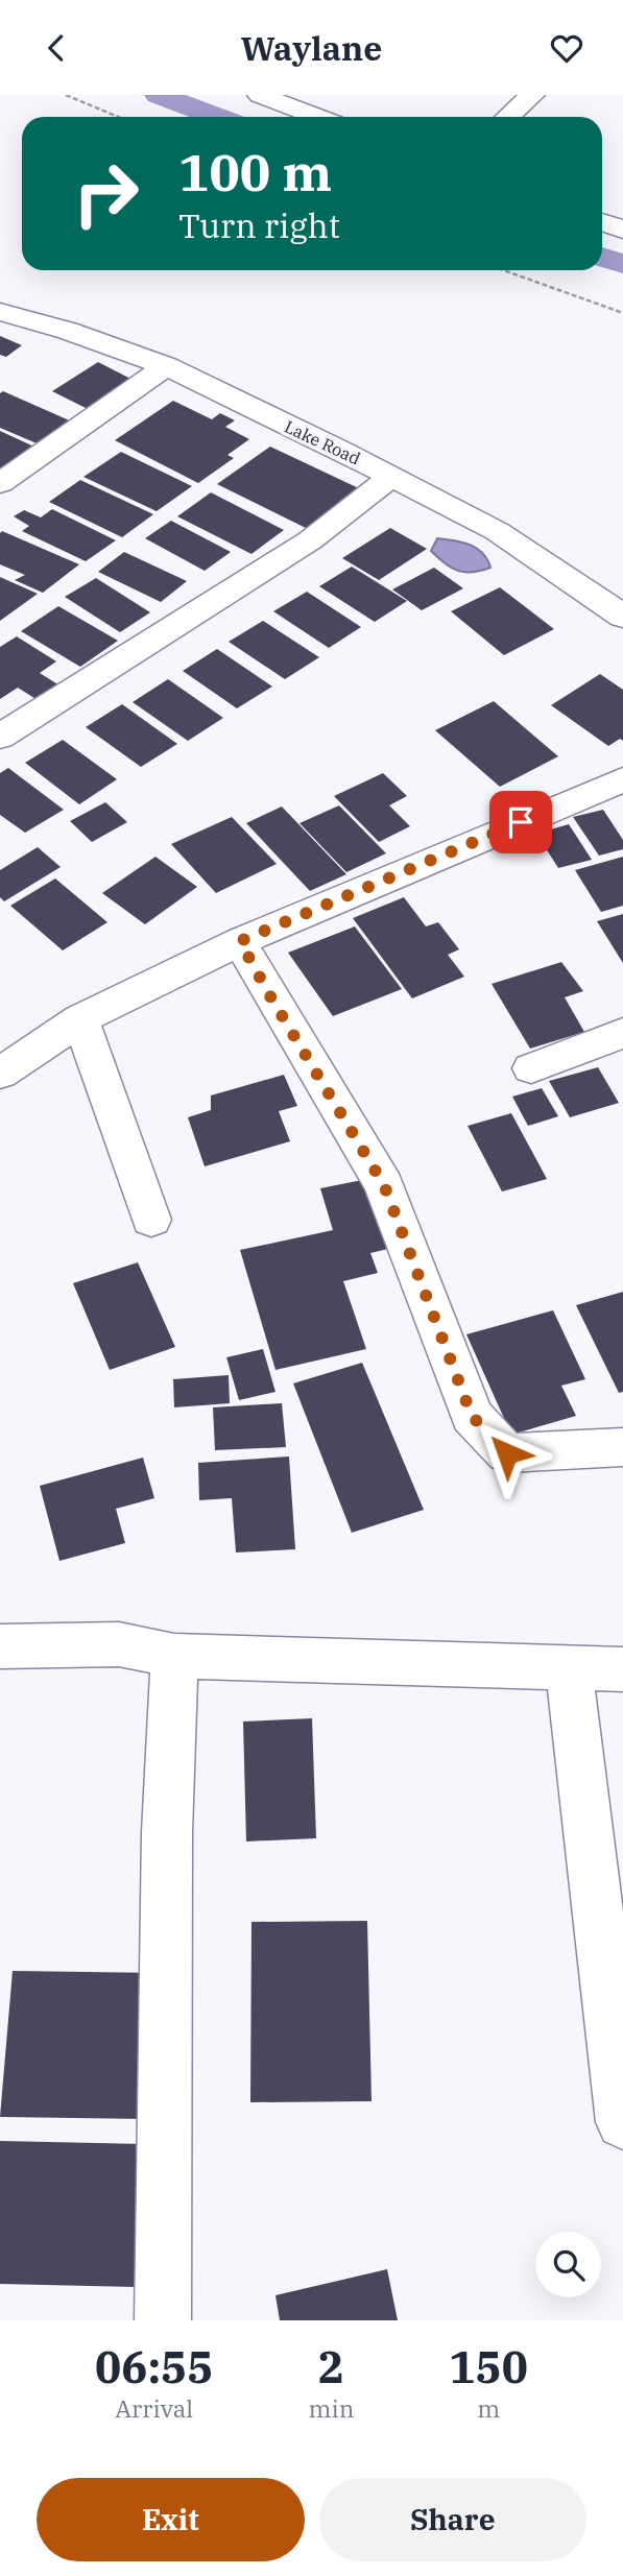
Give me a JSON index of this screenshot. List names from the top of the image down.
{
  "streets": {
    "street": ["Lake Road"]
  },
  "page": {
    "header": "Waylane",
    "turn": ["100 m", "Turn right"],
    "eta": [
      "06:55",
      "Arrival",
      "2",
      "min",
      "150",
      "m"
    ],
    "buttons": ["Exit", "Share"]
  }
}
